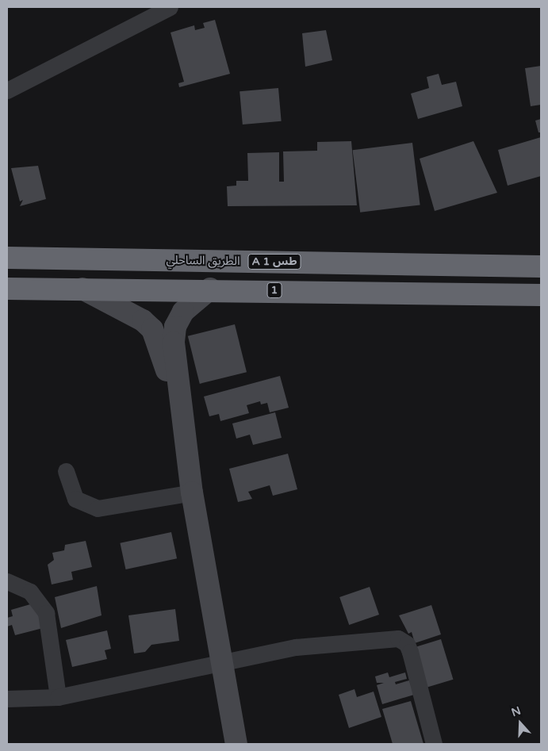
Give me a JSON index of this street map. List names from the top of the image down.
{
  "streets": {
    "highway": ["الطريق الساحلي", "A 1 طس", "1"]
  },
  "north": "top"
}
